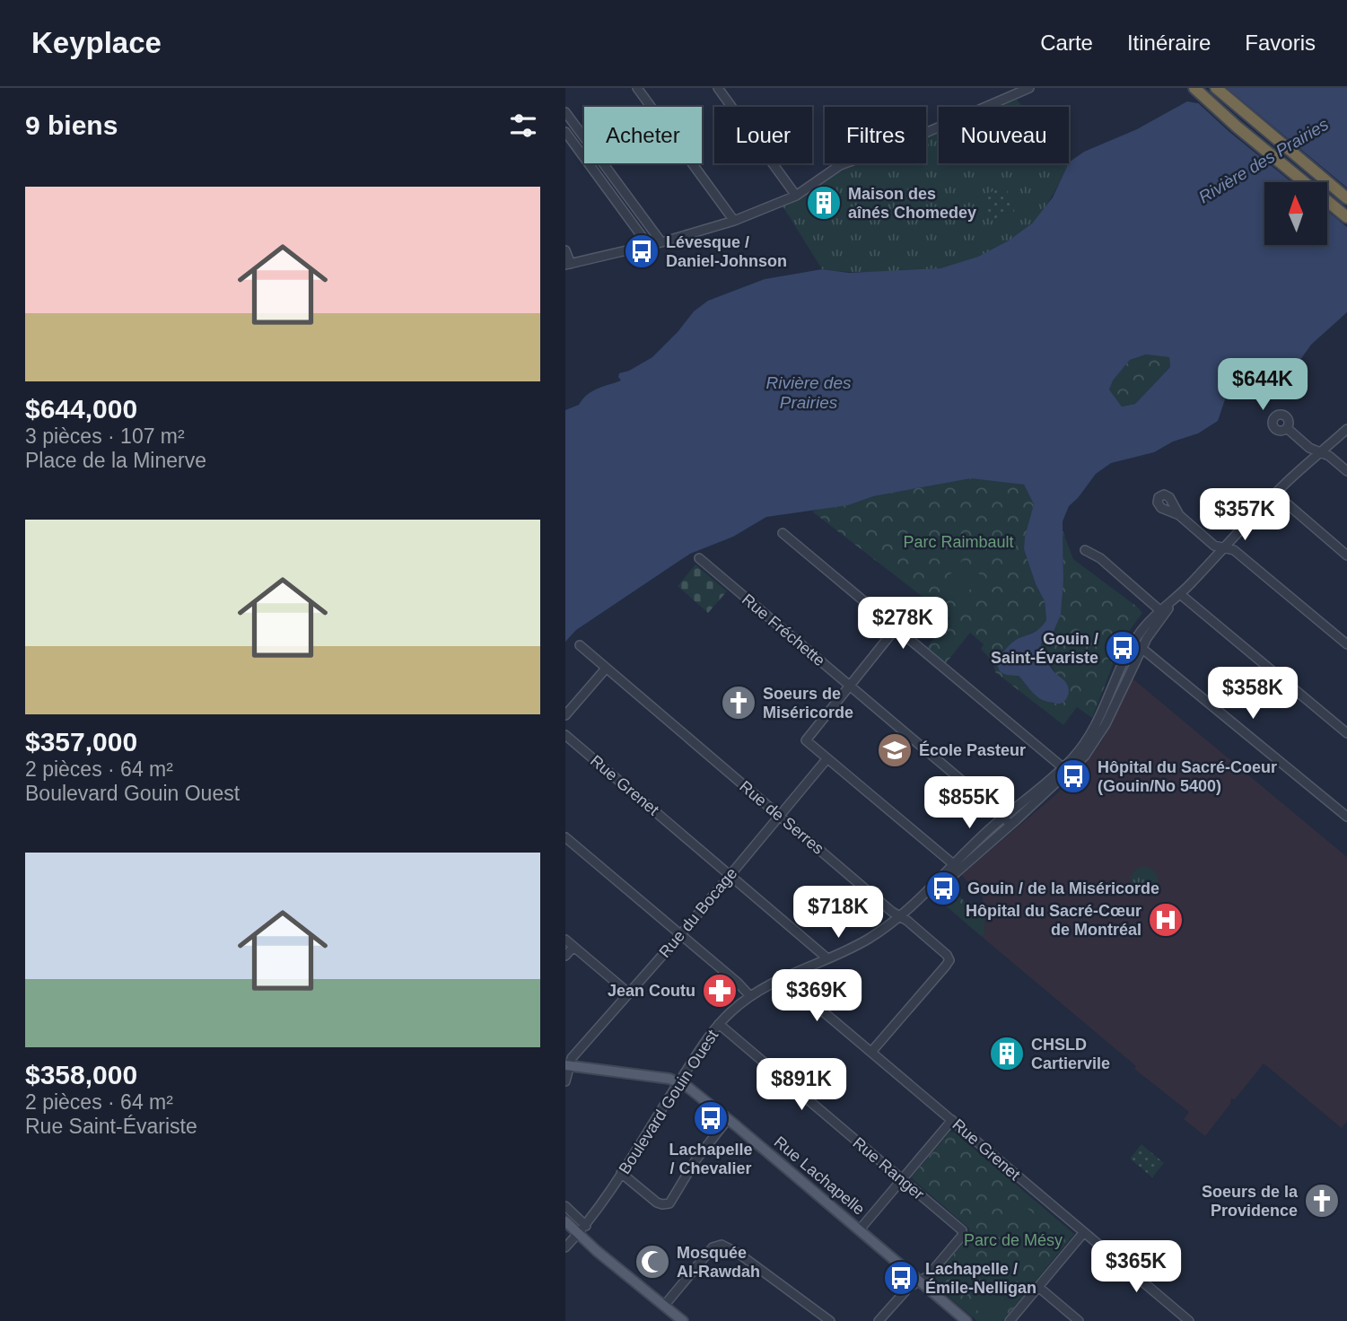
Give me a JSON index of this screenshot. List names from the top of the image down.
{
  "streets": {
    "main road": ["Rue Lachapelle"],
    "street": [
      "Rue Fréchette",
      "Rue Grenet",
      "Rue de Serres",
      "Rue du Bocage",
      "Boulevard Gouin Ouest",
      "Rue Ranger"
    ]
  },
  "crossings": [
    ["Rue Fréchette", "Boulevard Gouin Ouest"],
    ["Rue Grenet", "Rue de Serres"],
    ["Rue Grenet", "Rue du Bocage"],
    ["Rue Grenet", "Boulevard Gouin Ouest"],
    ["Rue de Serres", "Rue du Bocage"],
    ["Rue de Serres", "Boulevard Gouin Ouest"],
    ["Rue du Bocage", "Rue Lachapelle"],
    ["Boulevard Gouin Ouest", "Rue Ranger"],
    ["Boulevard Gouin Ouest", "Rue Lachapelle"],
    ["Rue Ranger", "Rue Lachapelle"]
  ],
  "water": ["Rivière des Prairies"],
  "parks": ["Parc Raimbault", "Parc de Mésy"],
  "places": {
    "building": ["Maison des aînés Chomedey", "CHSLD Cartiervile"],
    "bus stop": [
      "Lévesque / Daniel-Johnson",
      "Gouin / Saint-Évariste",
      "Hôpital du Sacré-Coeur (Gouin/No 5400)",
      "Gouin / de la Miséricorde",
      "Lachapelle / Chevalier",
      "Lachapelle / Émile-Nelligan"
    ],
    "church": ["Soeurs de Miséricorde", "Soeurs de la Providence"],
    "school or university": ["École Pasteur"],
    "hospital": ["Hôpital du Sacré-Cœur de Montréal"],
    "pharmacy": ["Jean Coutu"],
    "mosque": ["Mosquée Al-Rawdah"]
  },
  "north": "top",
  "page": {
    "header": "Keyplace",
    "nav": ["Carte", "Itinéraire", "Favoris"],
    "heading": "9 biens",
    "chip": [
      "Acheter",
      "Louer",
      "Filtres",
      "Nouveau"
    ],
    "list": [
      {
        "name": "$644,000",
        "note": "3 pièces · 107 m² · Place de la Minerve"
      },
      {
        "name": "$357,000",
        "note": "2 pièces · 64 m² · Boulevard Gouin Ouest"
      },
      {
        "name": "$358,000",
        "note": "2 pièces · 64 m² · Rue Saint-Évariste"
      }
    ],
    "price": [
      "$644K",
      "$357K",
      "$278K",
      "$358K",
      "$855K",
      "$718K",
      "$369K",
      "$891K",
      "$365K"
    ]
  }
}
